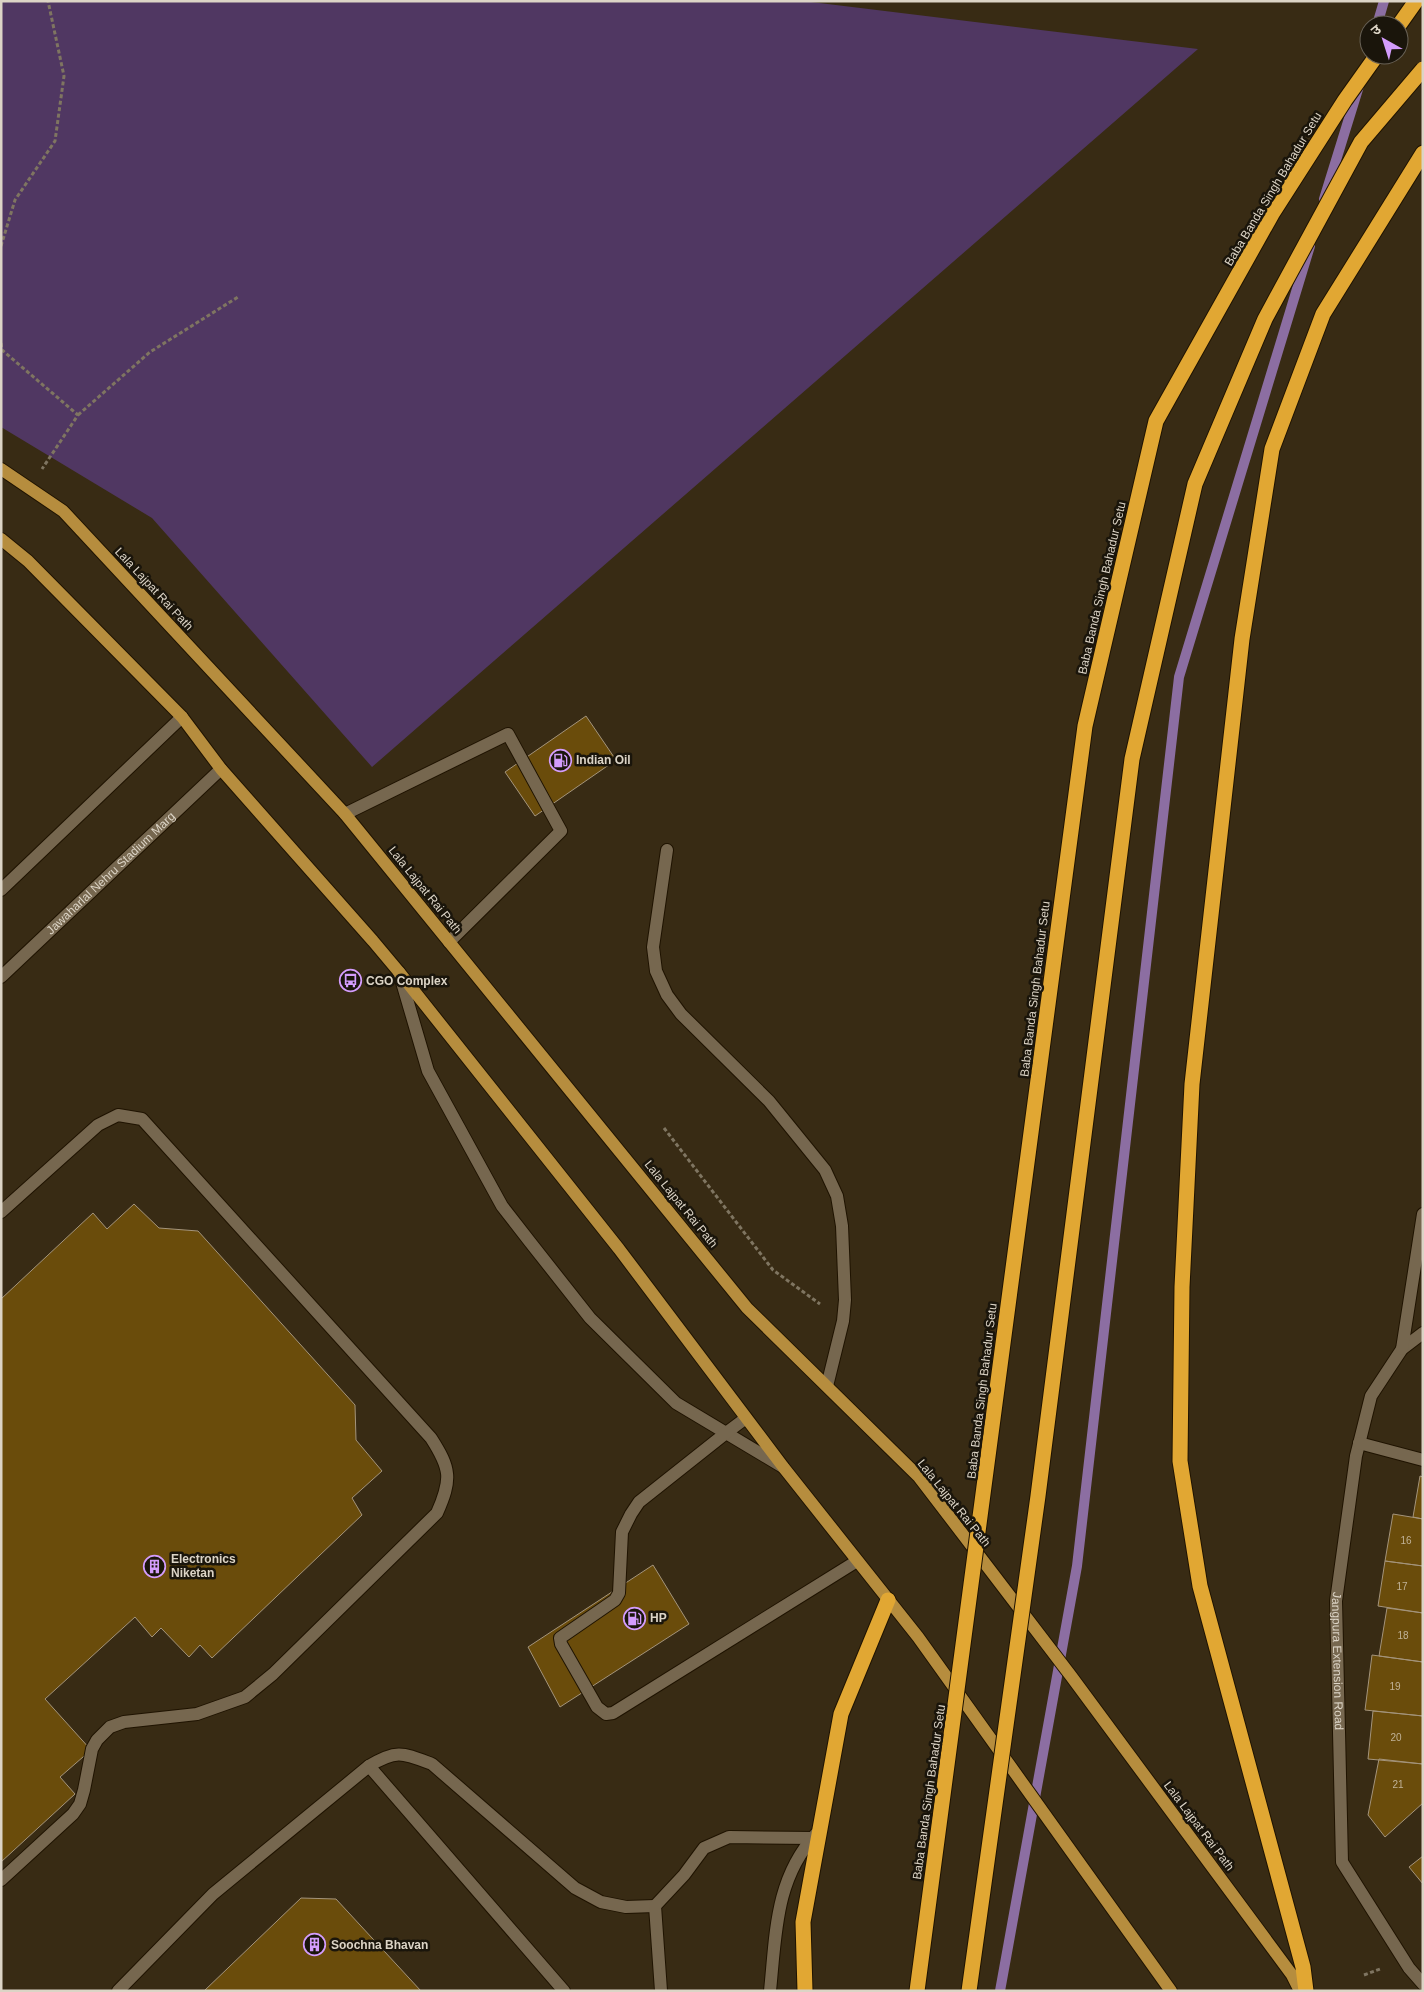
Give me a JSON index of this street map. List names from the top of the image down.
{
  "streets": {
    "highway": ["Baba Banda Singh Bahadur Setu"],
    "main road": ["Lala Lajpat Rai Path"],
    "street": ["Jawaharlal Nehru Stadium Marg", "Jangpura Extension Road"]
  },
  "places": {
    "fuel station": ["Indian Oil", "HP"],
    "bus stop": ["CGO Complex"],
    "building": ["Electronics Niketan", "Soochna Bhavan"]
  },
  "house_numbers": [
    "16",
    "17",
    "18",
    "19",
    "20",
    "21"
  ],
  "north": "top left"
}
